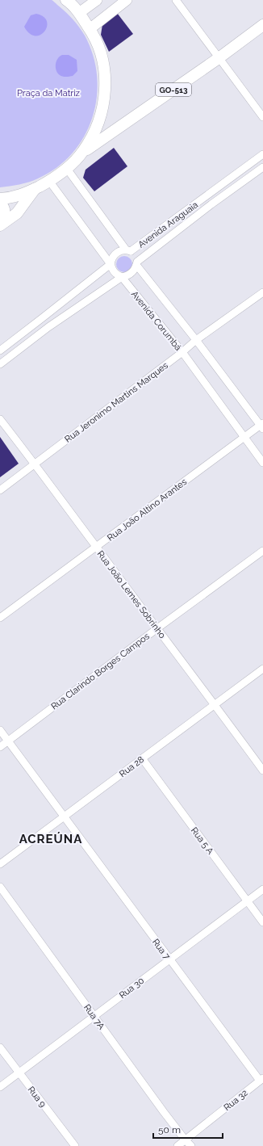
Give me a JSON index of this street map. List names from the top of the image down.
{
  "streets": {
    "main road": ["GO-513"],
    "street": [
      "Avenida Araguaia",
      "Avenida Corumbá",
      "Rua Jeronimo Martins Marques",
      "Rua João Altino Arantes",
      "Rua João Lemes Sobrinho",
      "Rua Clarindo Borges Campos",
      "Rua 28",
      "Rua 5 A",
      "Rua 7",
      "Rua 30",
      "Rua 7A",
      "Rua 9",
      "Rua 32"
    ]
  },
  "crossings": [
    ["Avenida Araguaia", "Avenida Corumbá"],
    ["Avenida Corumbá", "Rua Jeronimo Martins Marques"],
    ["Avenida Corumbá", "Rua João Altino Arantes"],
    ["Rua Jeronimo Martins Marques", "Rua João Lemes Sobrinho"],
    ["Rua João Altino Arantes", "Rua João Lemes Sobrinho"],
    ["Rua João Lemes Sobrinho", "Rua Clarindo Borges Campos"],
    ["Rua João Lemes Sobrinho", "Rua 28"],
    ["Rua Clarindo Borges Campos", "Rua 7"],
    ["Rua 28", "Rua 5 A"],
    ["Rua 28", "Rua 7"],
    ["Rua 5 A", "Rua 30"],
    ["Rua 7", "Rua 30"],
    ["Rua 7", "Rua 32"],
    ["Rua 30", "Rua 7A"],
    ["Rua 30", "Rua 9"],
    ["Rua 7A", "Rua 32"]
  ],
  "districts": ["ACREÚNA"],
  "parks": ["Praça da Matriz"],
  "scale_bar": "50 m"
}
